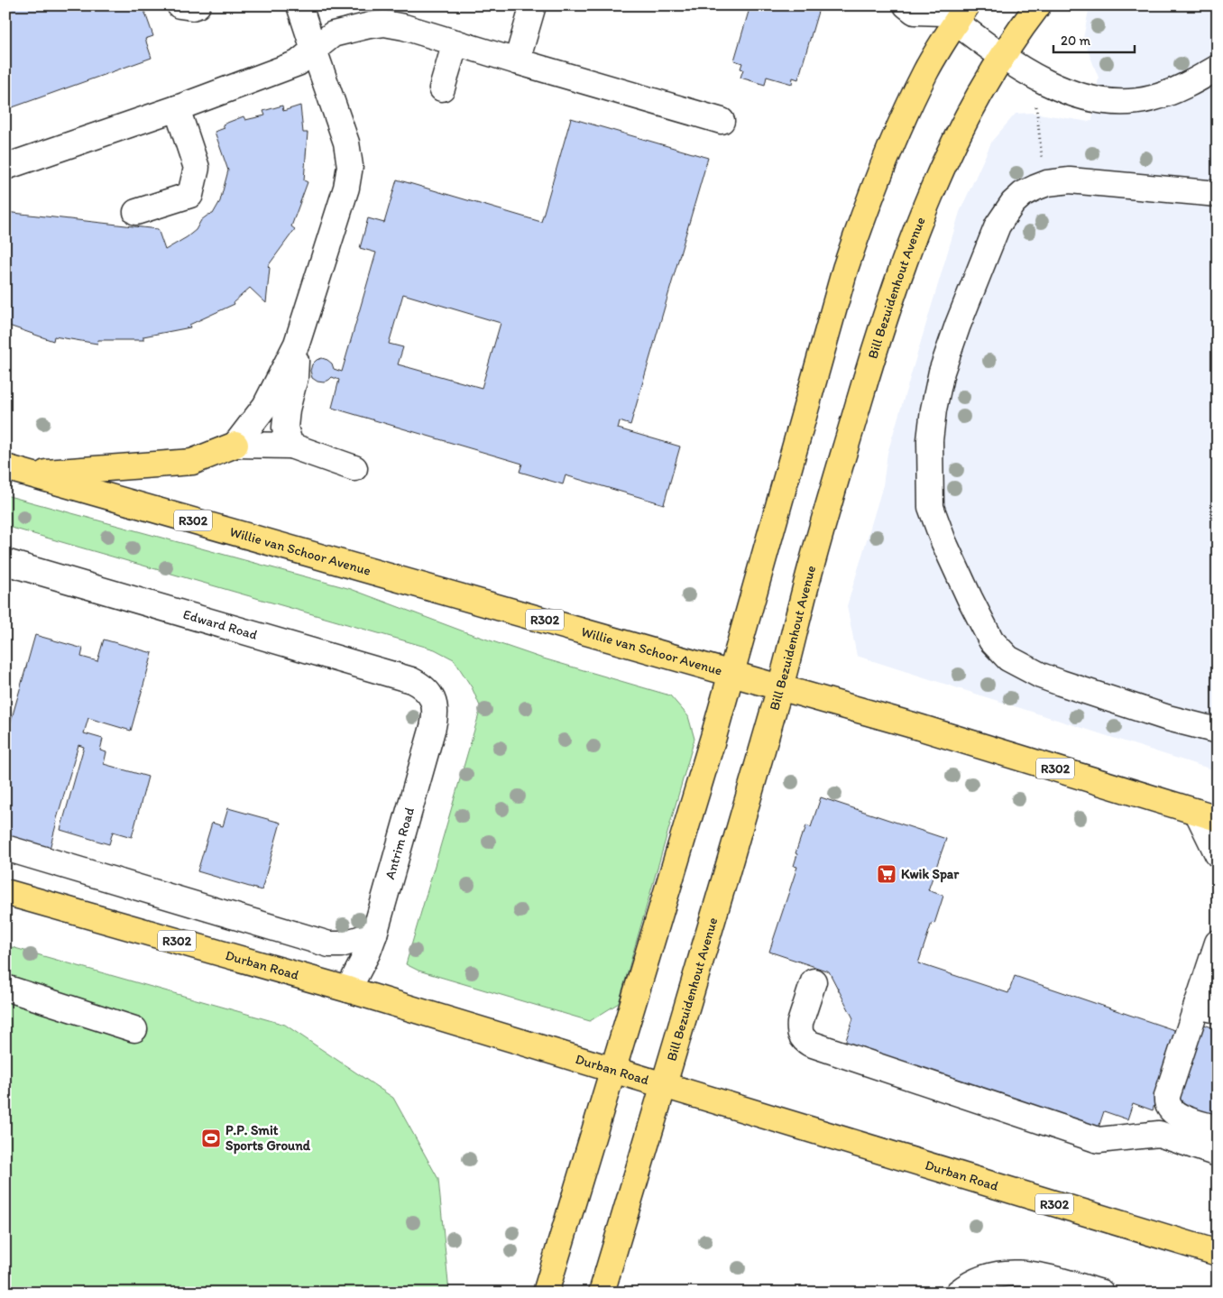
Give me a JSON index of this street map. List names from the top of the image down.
{
  "streets": {
    "main road": [
      "Bill Bezuidenhout Avenue",
      "R302",
      "Willie van Schoor Avenue",
      "Durban Road"
    ],
    "street": ["Edward Road", "Antrim Road"]
  },
  "crossings": [
    ["Bill Bezuidenhout Avenue", "Willie van Schoor Avenue"],
    ["Bill Bezuidenhout Avenue", "Durban Road"],
    ["Edward Road", "Antrim Road"],
    ["Antrim Road", "Durban Road"]
  ],
  "places": {
    "supermarket": ["Kwik Spar"],
    "sports": ["P.P. Smit Sports Ground"]
  },
  "scale_bar": "20 m"
}
